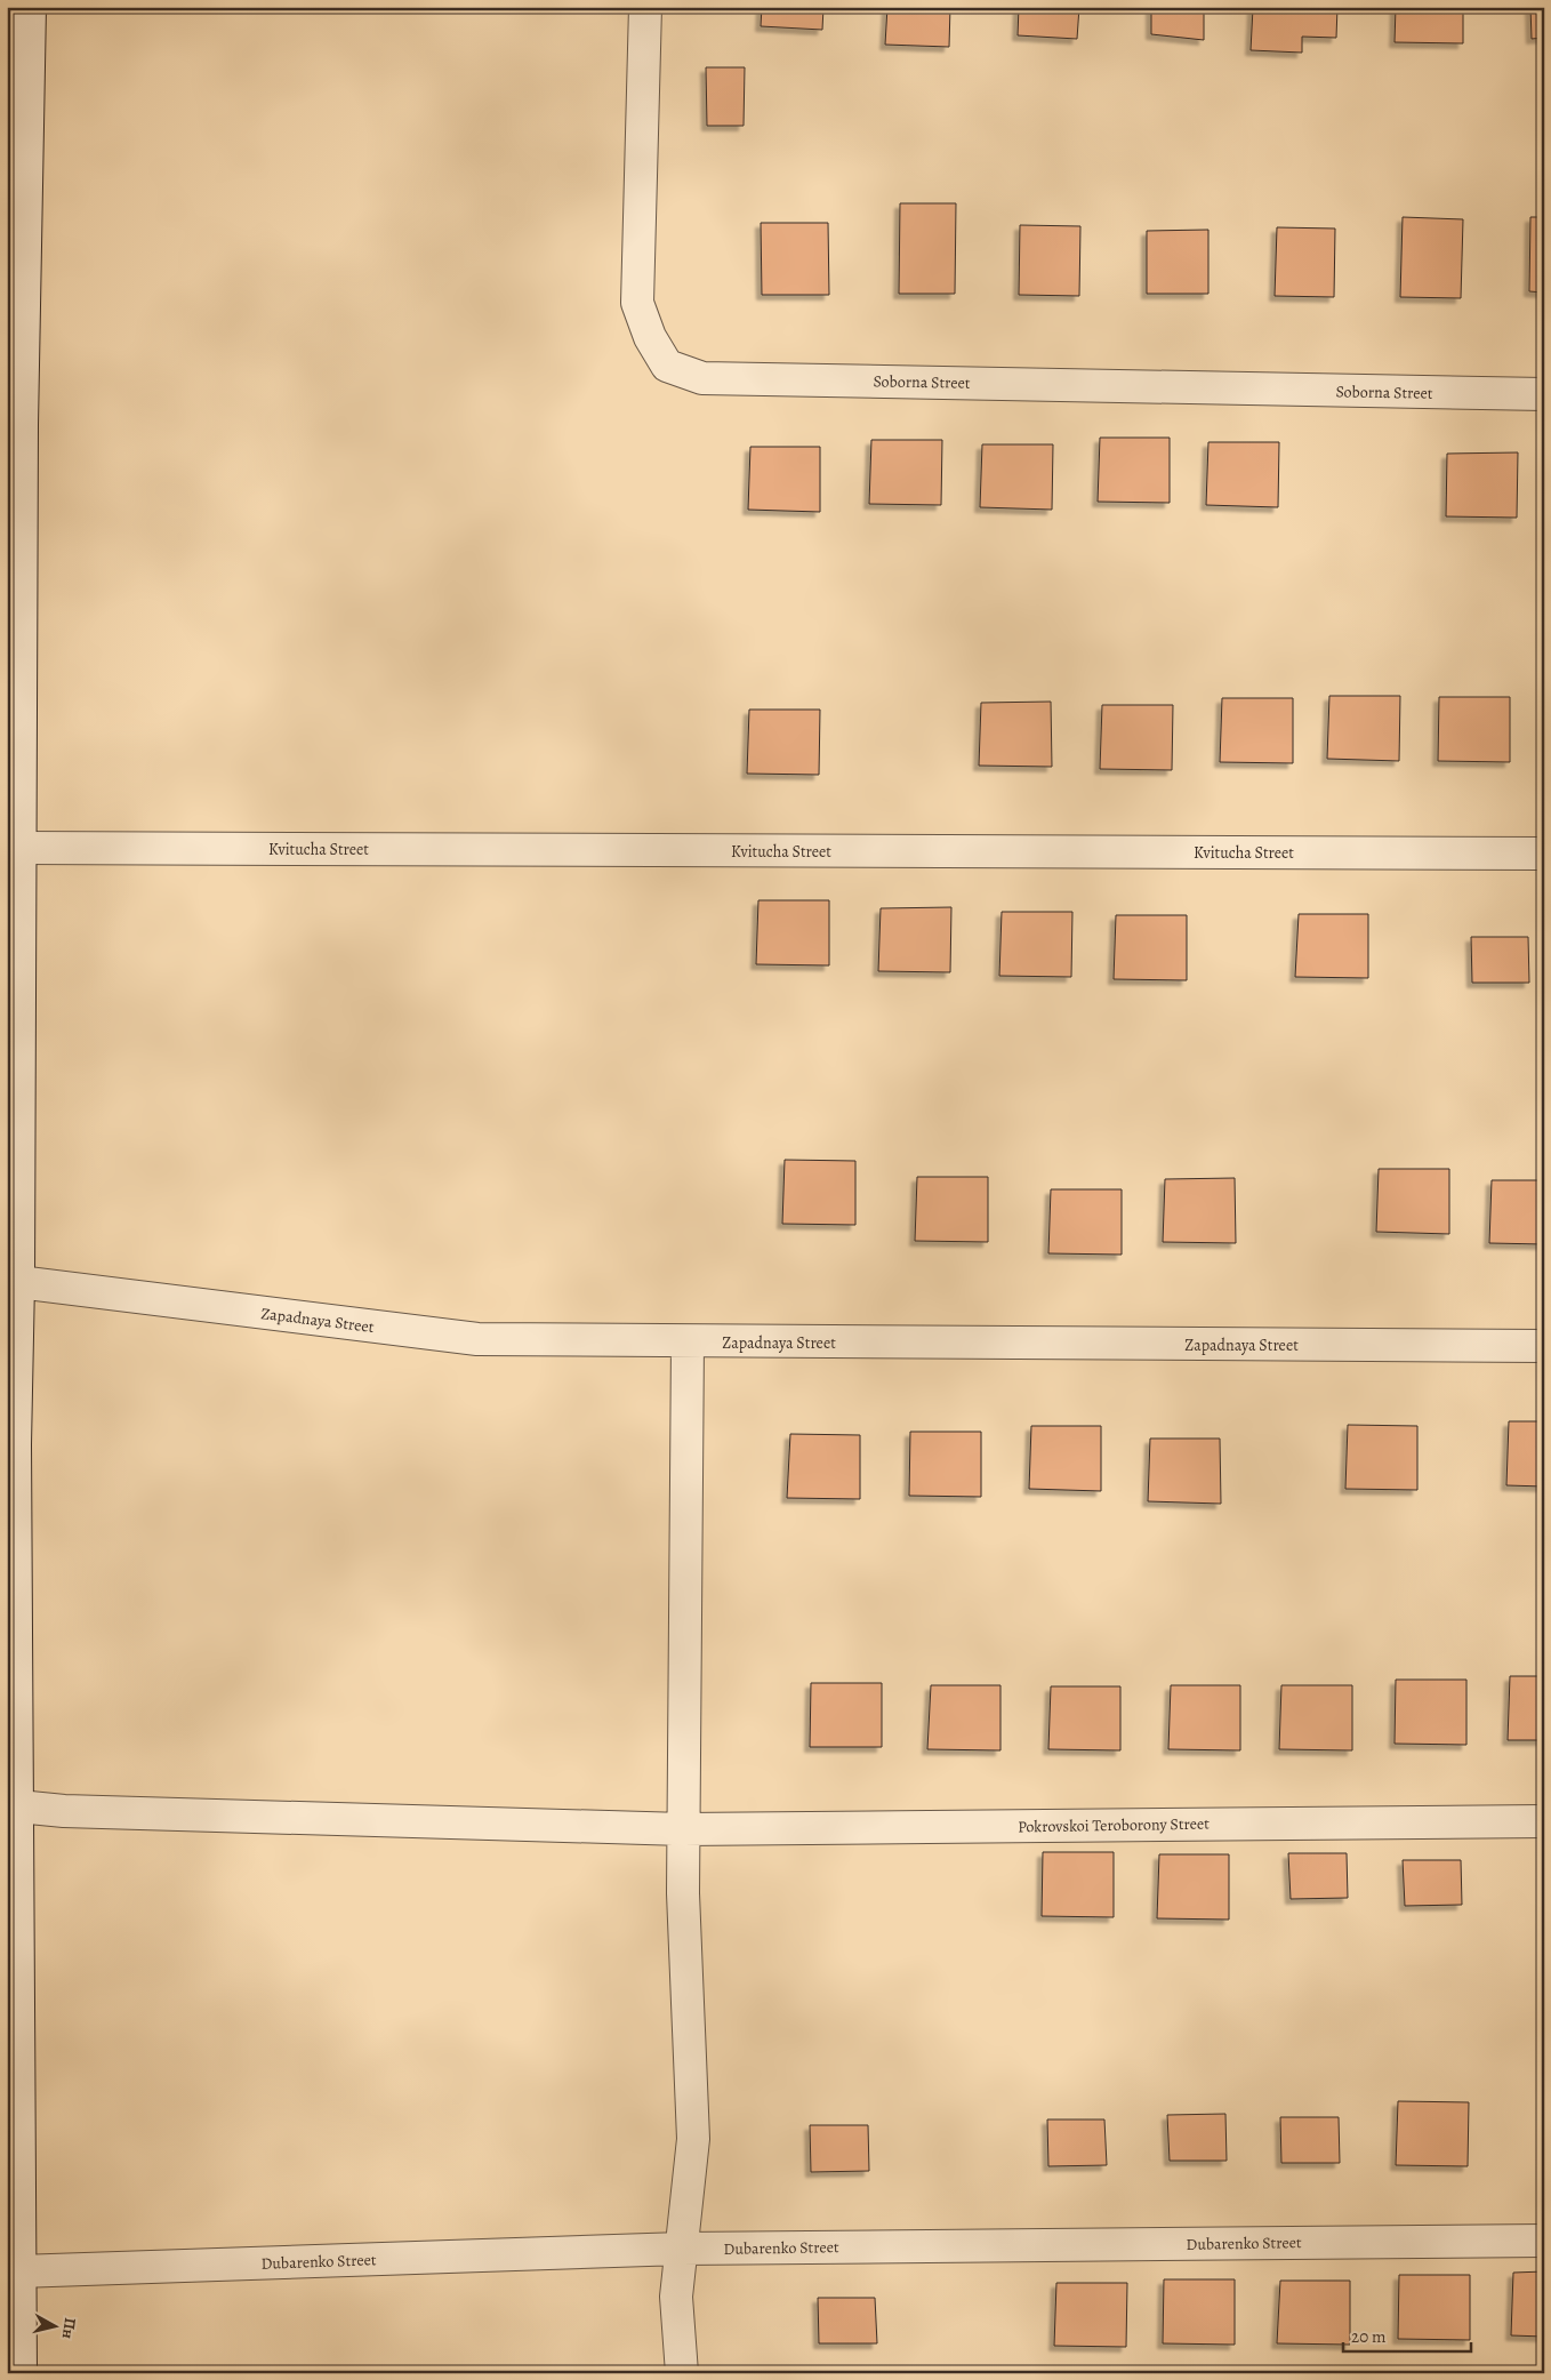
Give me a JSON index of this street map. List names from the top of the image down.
{
  "streets": {
    "street": [
      "Soborna Street",
      "Kvіtucha Street",
      "Zapadnaya Street",
      "Pokrovskoi Teroborony Street",
      "Dubarenko Street"
    ]
  },
  "scale_bar": "20 m",
  "north": "right"
}
